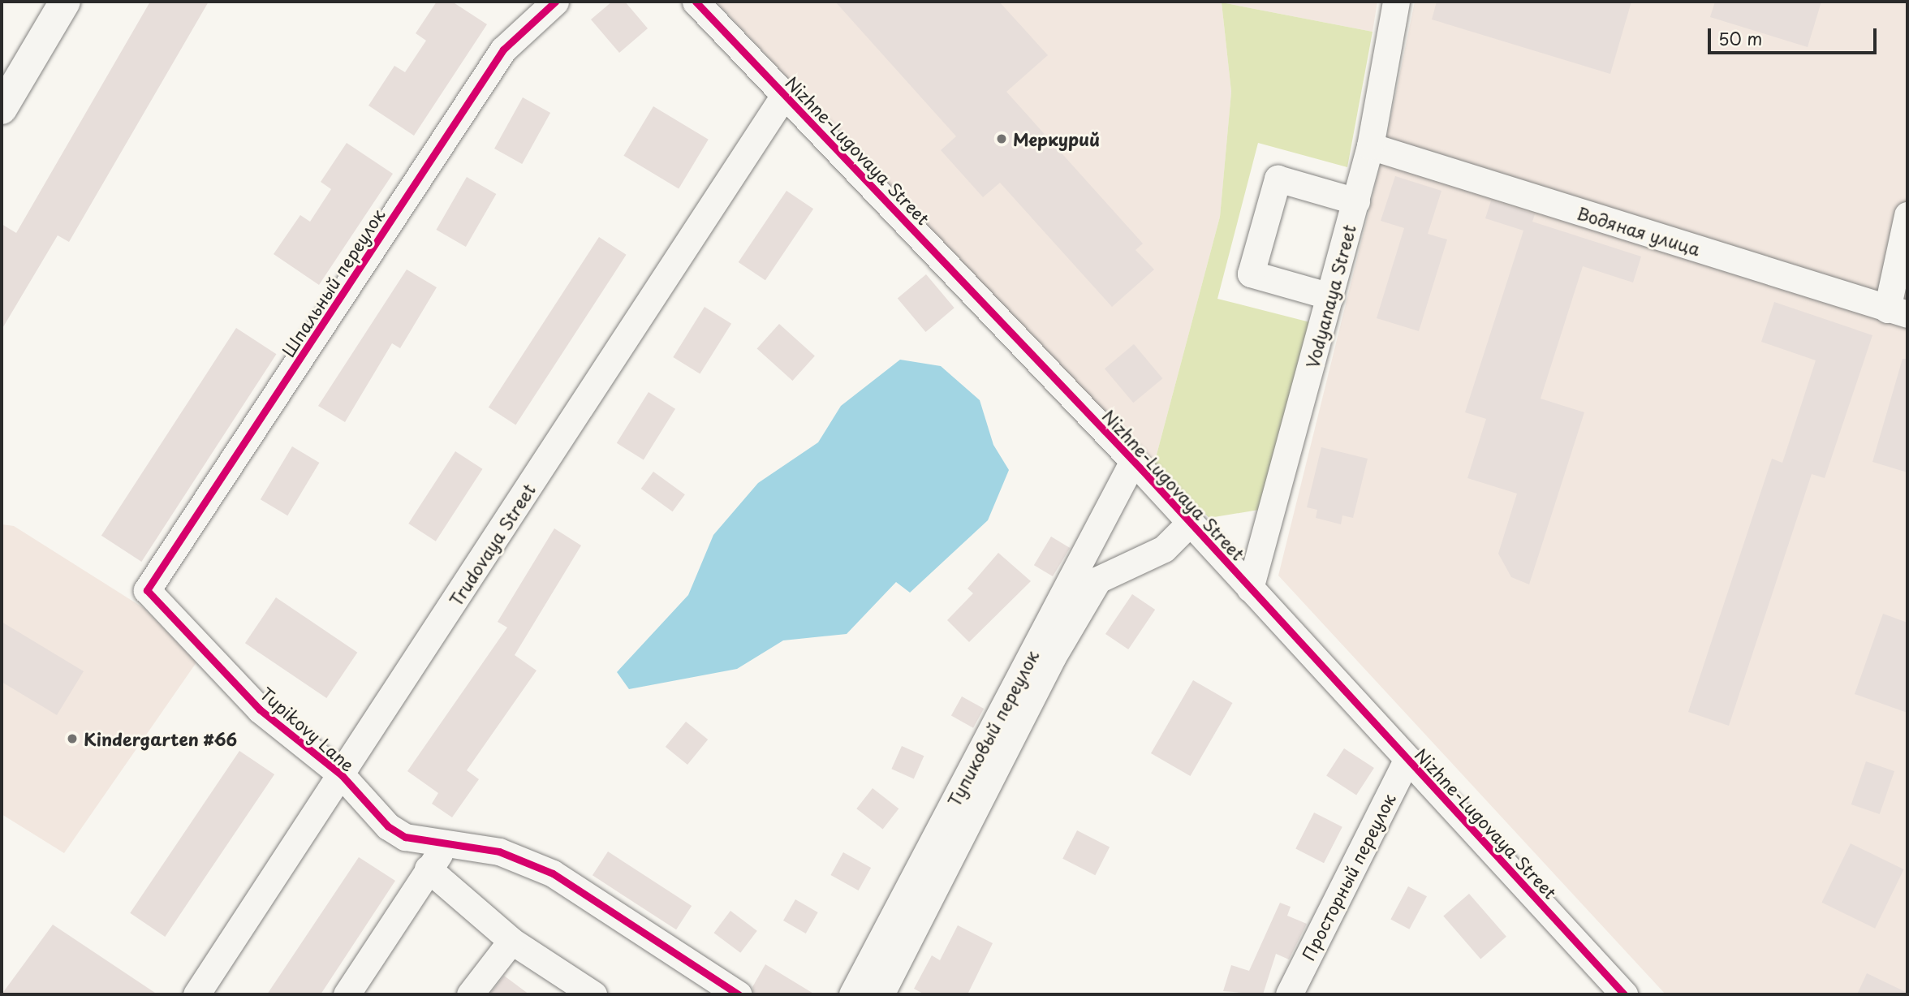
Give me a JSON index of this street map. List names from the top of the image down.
{
  "streets": {
    "street": [
      "Nizhne-Lugovaya Street",
      "Водяная улица",
      "Шпальный переулок",
      "Vodyanaya Street",
      "Trudovaya Street",
      "Тупиковый переулок",
      "Tupikovy Lane",
      "Просторный переулок"
    ]
  },
  "crossings": [
    ["Nizhne-Lugovaya Street", "Vodyanaya Street"],
    ["Nizhne-Lugovaya Street", "Trudovaya Street"],
    ["Nizhne-Lugovaya Street", "Тупиковый переулок"],
    ["Nizhne-Lugovaya Street", "Просторный переулок"],
    ["Водяная улица", "Vodyanaya Street"],
    ["Шпальный переулок", "Tupikovy Lane"],
    ["Trudovaya Street", "Tupikovy Lane"]
  ],
  "places": ["Меркурий", "Kindergarten #66"],
  "scale_bar": "50 m"
}
